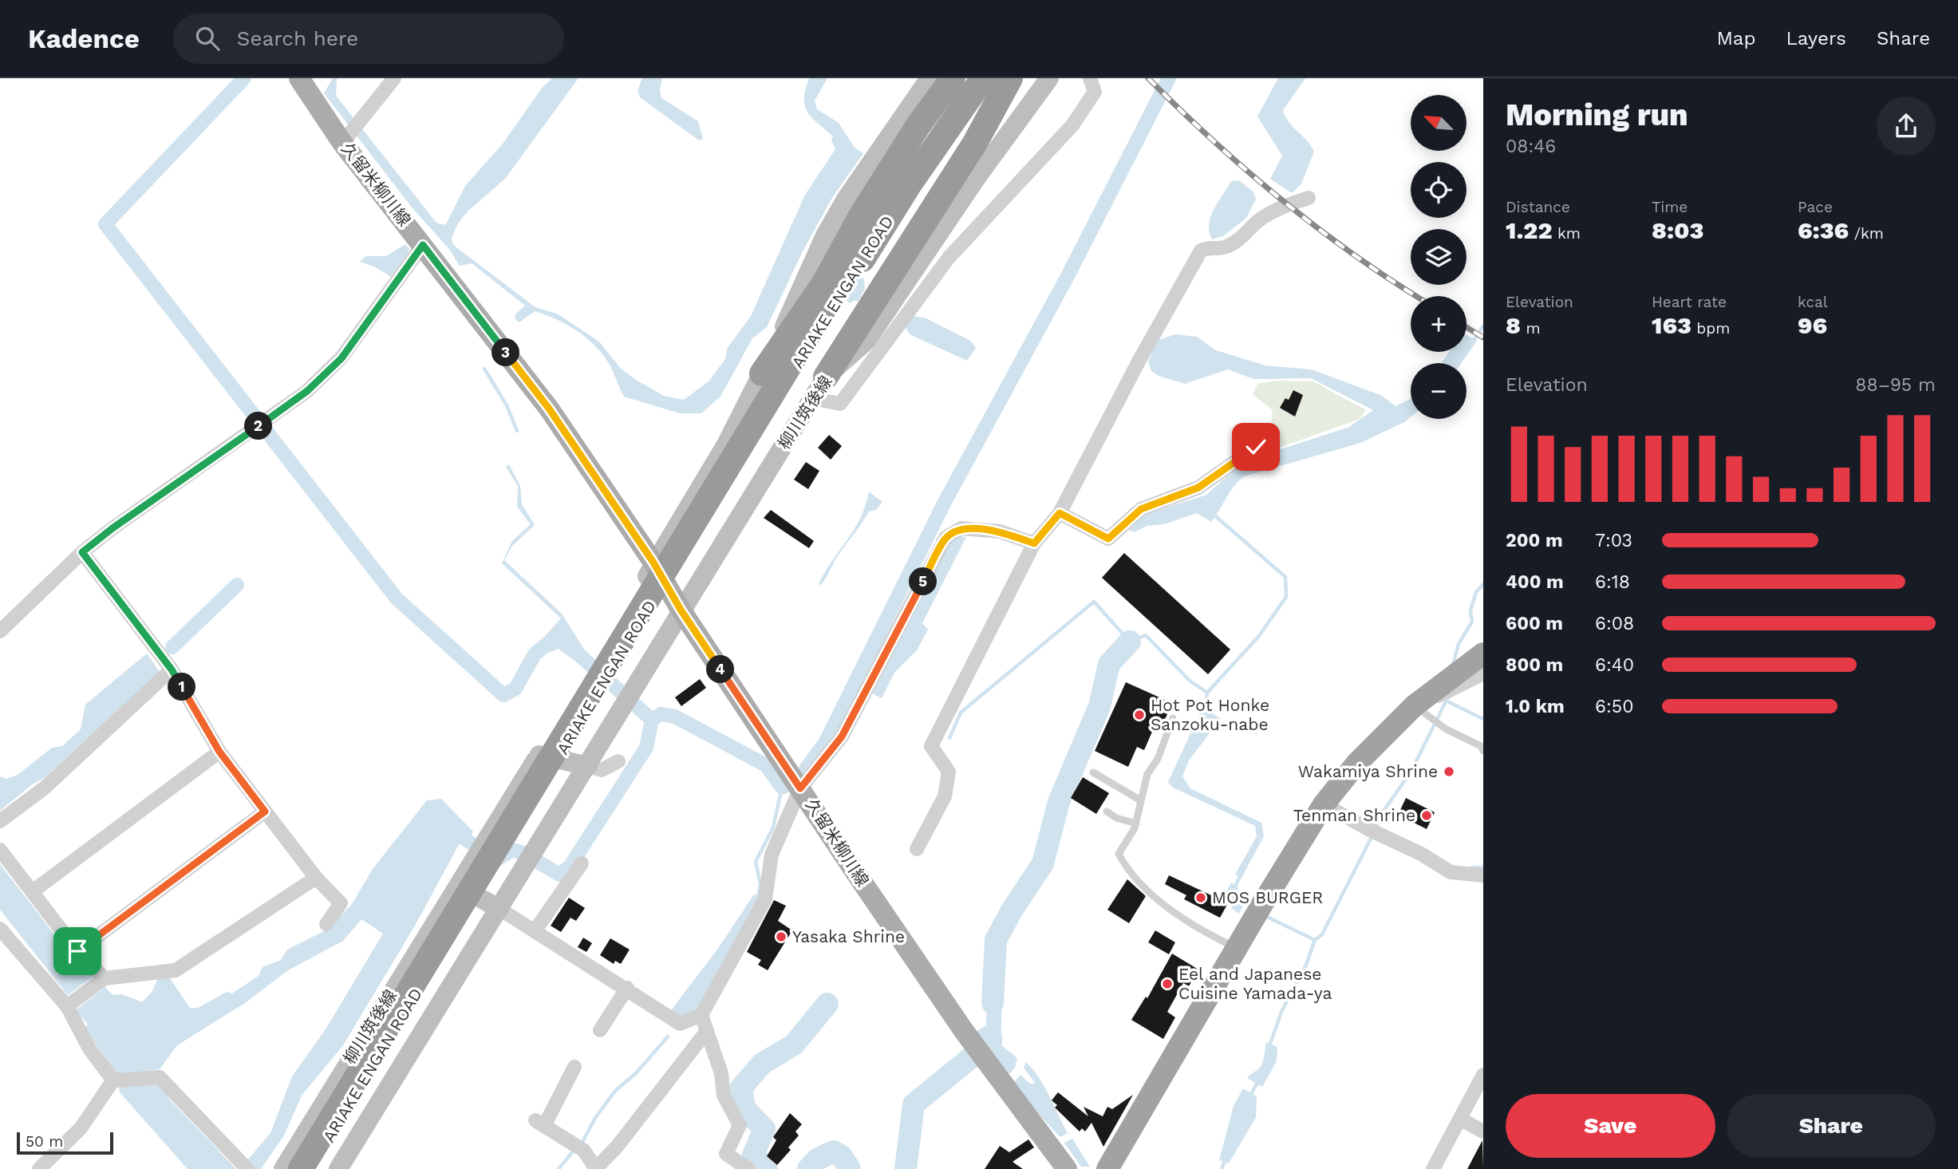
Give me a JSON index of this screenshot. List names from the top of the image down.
{
  "streets": {
    "highway": ["ARIAKE ENGAN ROAD"],
    "main road": ["久留米柳川線", "柳川筑後線"]
  },
  "crossings": [
    ["久留米柳川線", "柳川筑後線"]
  ],
  "places": [
    "Hot Pot Honke Sanzoku-nabe",
    "Wakamiya Shrine",
    "Tenman Shrine",
    "MOS BURGER",
    "Yasaka Shrine",
    "Eel and Japanese Cuisine Yamada-ya"
  ],
  "scale_bar": "50 m",
  "north": "top left",
  "page": {
    "header": "Kadence",
    "search": "Search here",
    "nav": ["Map", "Layers", "Share"],
    "heading": ["Morning run", "08:46"],
    "map_buttons": ["+", "−"],
    "stats": [
      ["Distance", "1.22 km"],
      ["Time", "8:03"],
      ["Pace", "6:36 /km"],
      ["Elevation", "8 m"],
      ["Heart rate", "163 bpm"],
      ["kcal", "96"]
    ],
    "pins": [
      "3",
      "2",
      "5",
      "4",
      "1"
    ],
    "chart": ["Elevation", "88–95 m"],
    "list": [
      {
        "name": "200 m",
        "note": "7:03"
      },
      {
        "name": "400 m",
        "note": "6:18"
      },
      {
        "name": "600 m",
        "note": "6:08"
      },
      {
        "name": "800 m",
        "note": "6:40"
      },
      {
        "name": "1.0 km",
        "note": "6:50"
      }
    ],
    "buttons": ["Save", "Share"],
    "scale": "50 m"
  }
}
